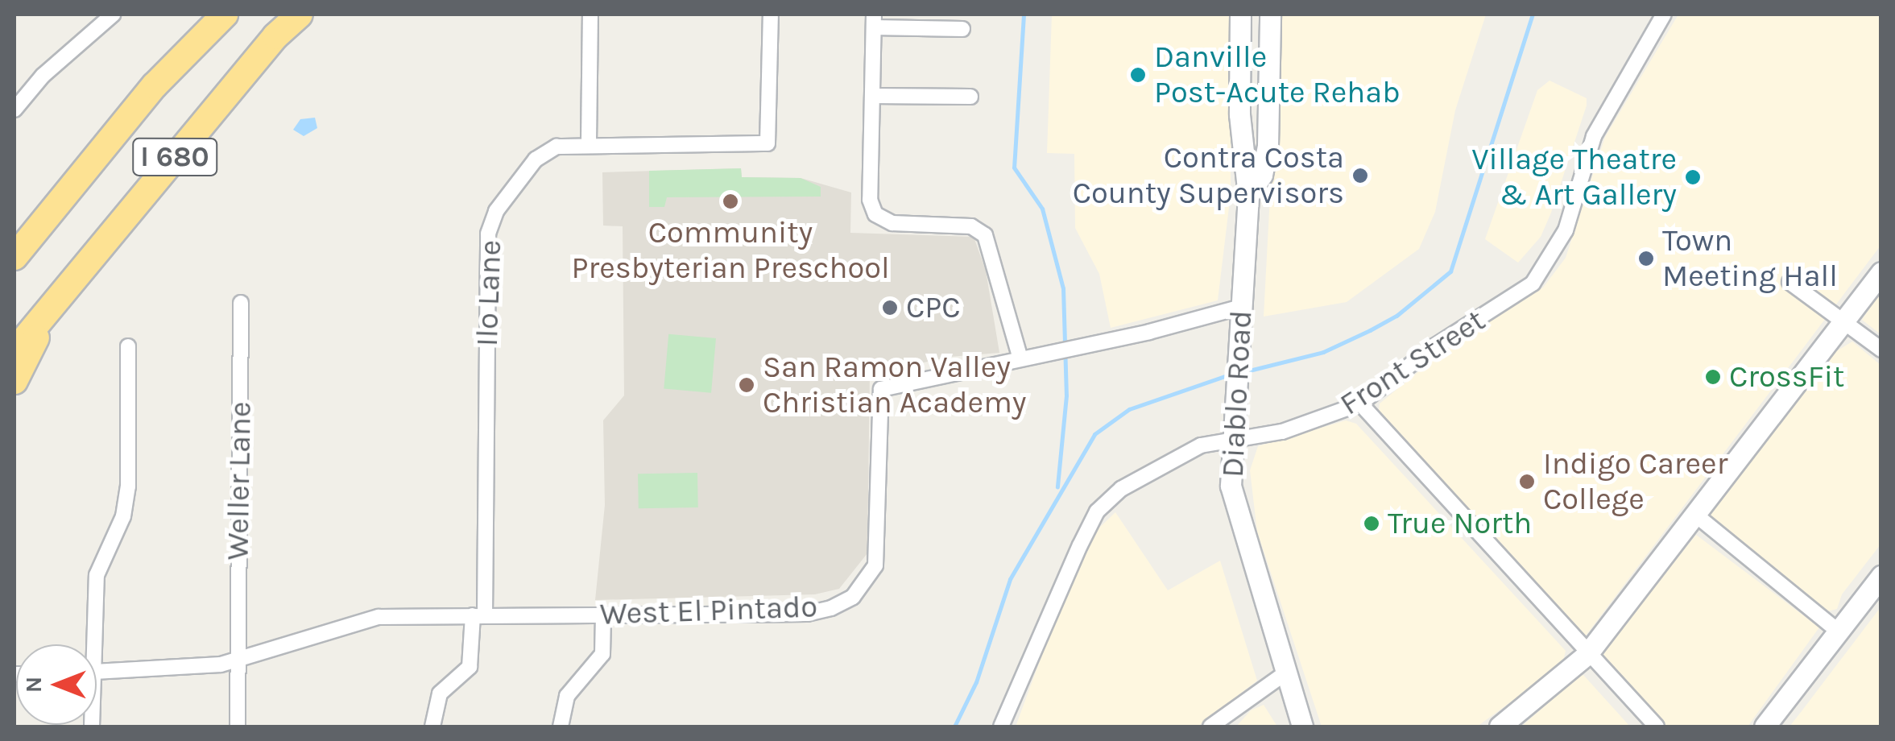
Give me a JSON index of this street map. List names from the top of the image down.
{
  "streets": {
    "highway": ["I 680"],
    "street": [
      "Ilo Lane",
      "Front Street",
      "Diablo Road",
      "Weller Lane",
      "West El Pintado"
    ]
  },
  "crossings": [
    ["Ilo Lane", "West El Pintado"],
    ["Front Street", "Diablo Road"],
    ["Diablo Road", "West El Pintado"],
    ["Weller Lane", "West El Pintado"]
  ],
  "places": [
    "Danville Post-Acute Rehab",
    "Contra Costa County Supervisors",
    "Village Theatre & Art Gallery",
    "Community Presbyterian Preschool",
    "Town Meeting Hall",
    "CPC",
    "CrossFit",
    "San Ramon Valley Christian Academy",
    "Indigo Career College",
    "True North"
  ],
  "north": "left"
}
